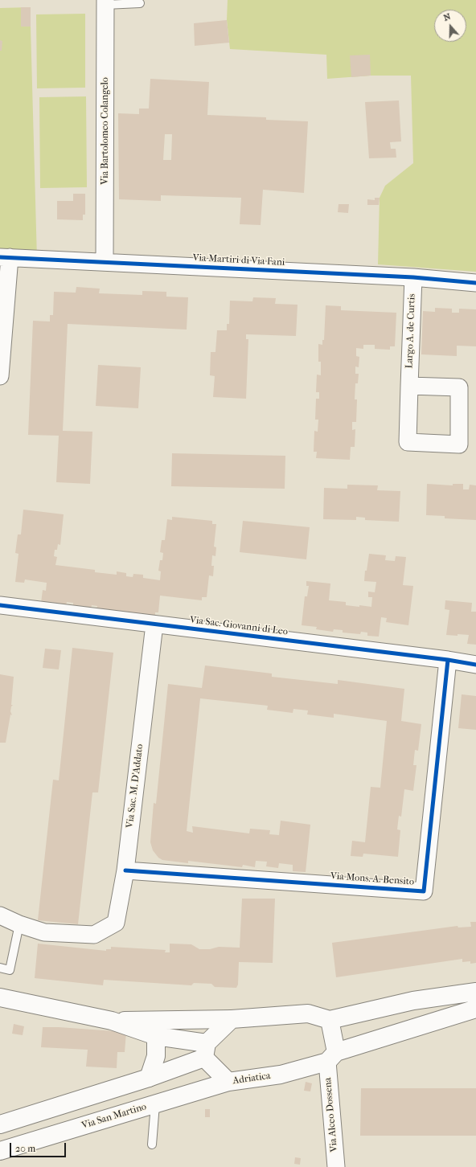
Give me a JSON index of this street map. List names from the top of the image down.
{
  "streets": {
    "main road": ["Adriatica", "Via San Martino"],
    "street": [
      "Via Bartolomeo Colangelo",
      "Via Martiri di Via Fani",
      "Largo A. de Curtis",
      "Via Sac. Giovanni di Leo",
      "Via Sac. M. D'Addato",
      "Via Mons. A. Bensito",
      "Via Alceo Dossena"
    ]
  },
  "crossings": [
    ["Via Bartolomeo Colangelo", "Via Martiri di Via Fani"],
    ["Via Martiri di Via Fani", "Largo A. de Curtis"],
    ["Via Sac. Giovanni di Leo", "Via Sac. M. D'Addato"],
    ["Via Sac. Giovanni di Leo", "Via Mons. A. Bensito"],
    ["Via Sac. M. D'Addato", "Via Mons. A. Bensito"],
    ["Adriatica", "Via Alceo Dossena"],
    ["Adriatica", "Via San Martino"]
  ],
  "scale_bar": "20 m",
  "north": "top"
}
